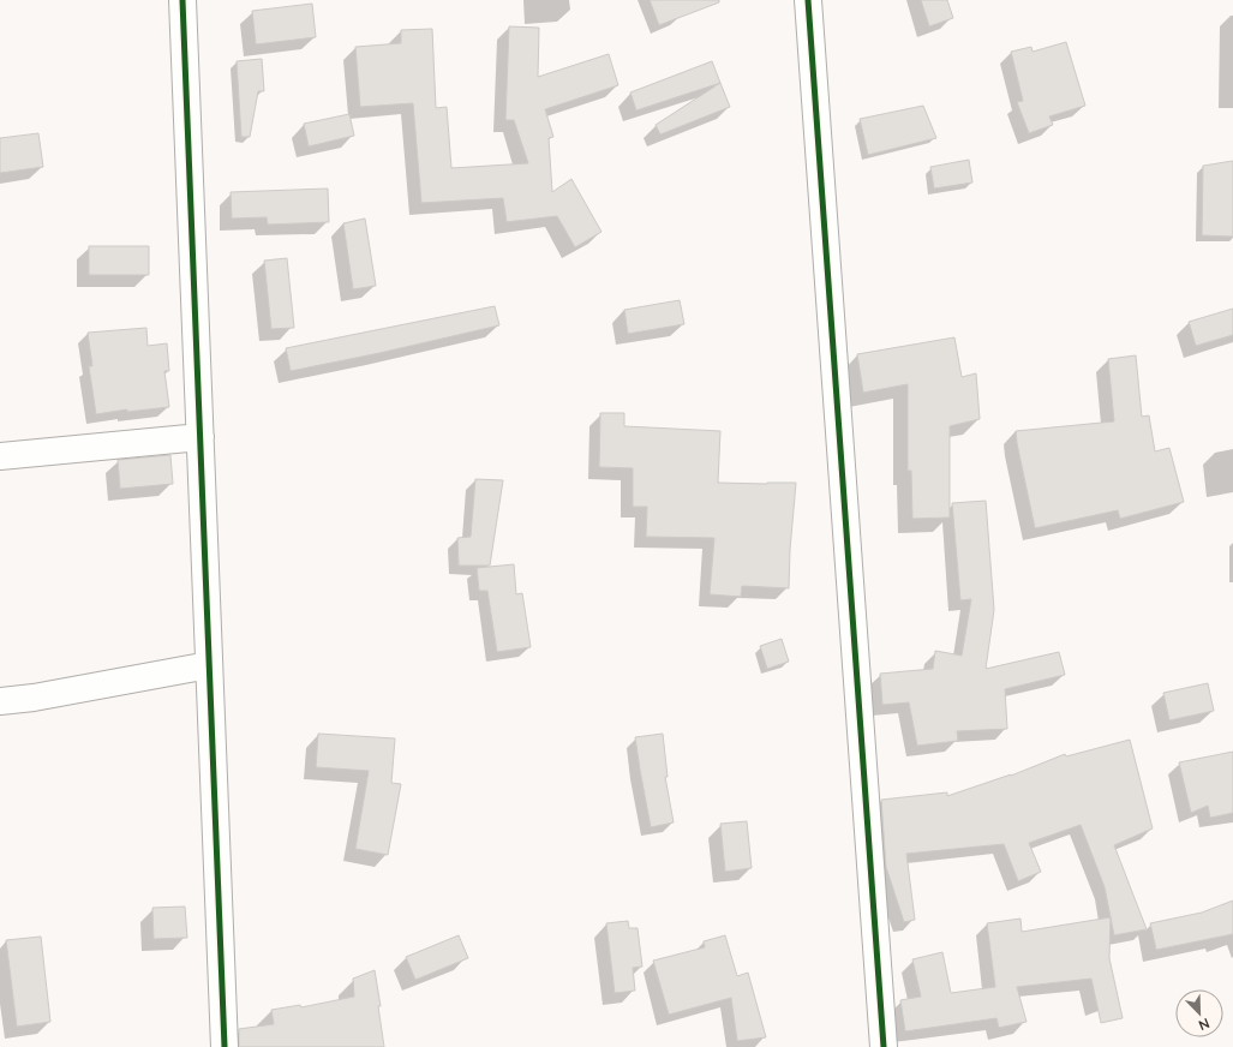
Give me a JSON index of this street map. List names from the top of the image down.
{
  "north": "bottom right"
}
